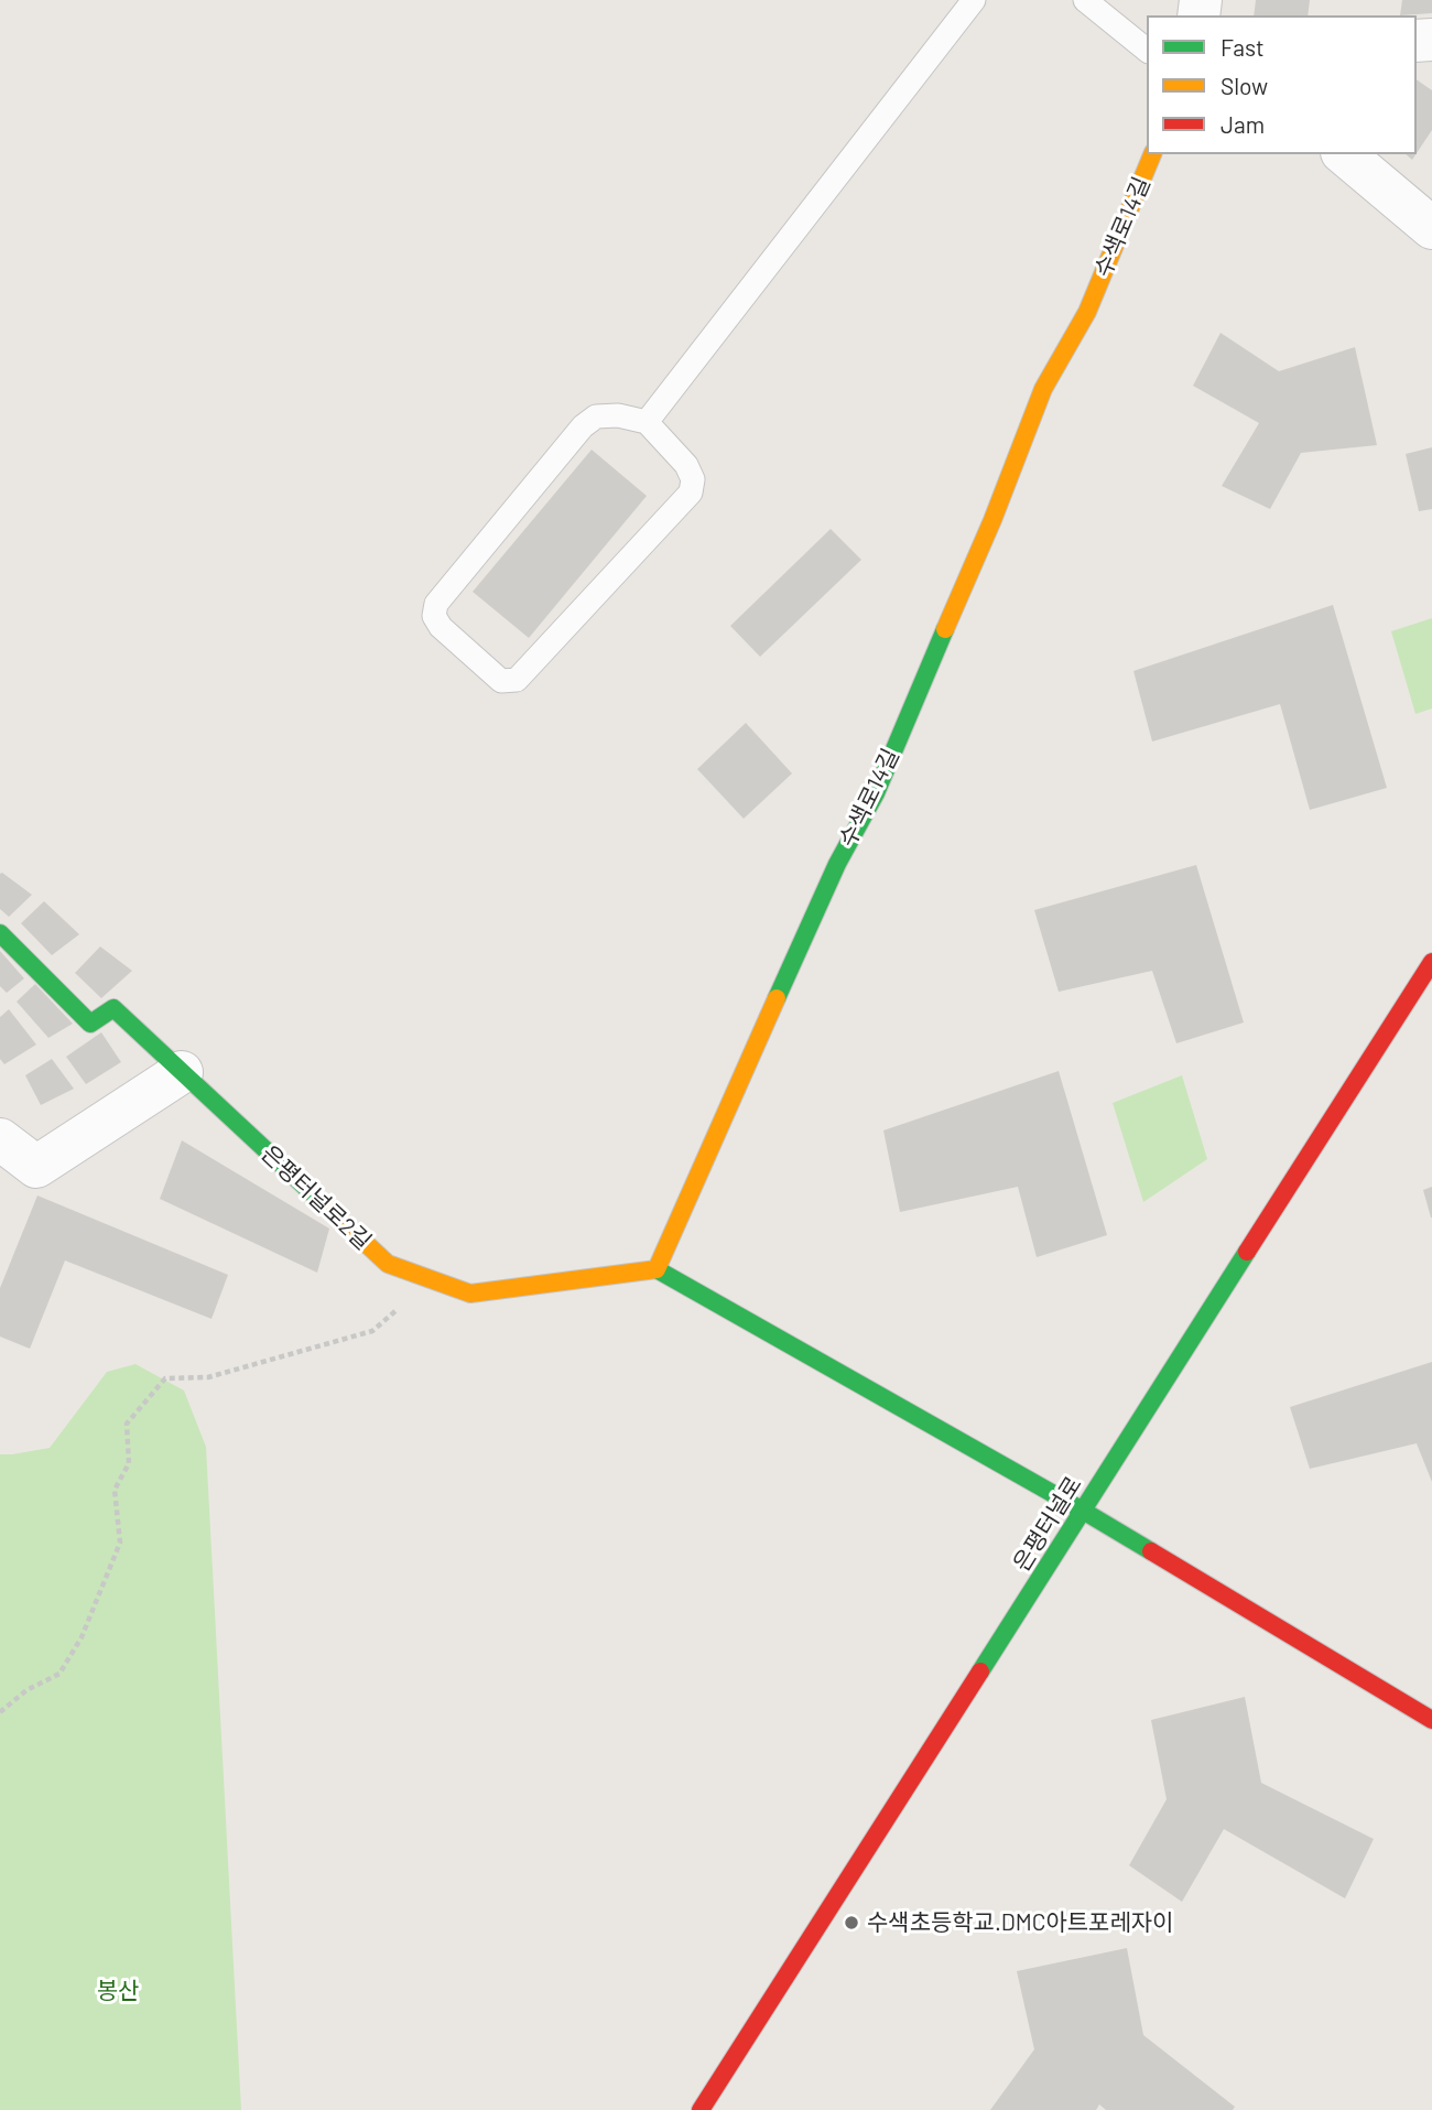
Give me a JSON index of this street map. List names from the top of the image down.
{
  "streets": {
    "street": ["수색로14길", "은평터널로2길", "은평터널로"]
  },
  "crossings": [
    ["수색로14길", "은평터널로2길"]
  ],
  "parks": ["봉산"],
  "places": ["수색초등학교.DMC아트포레자이"],
  "legend": ["Fast", "Slow", "Jam"]
}
